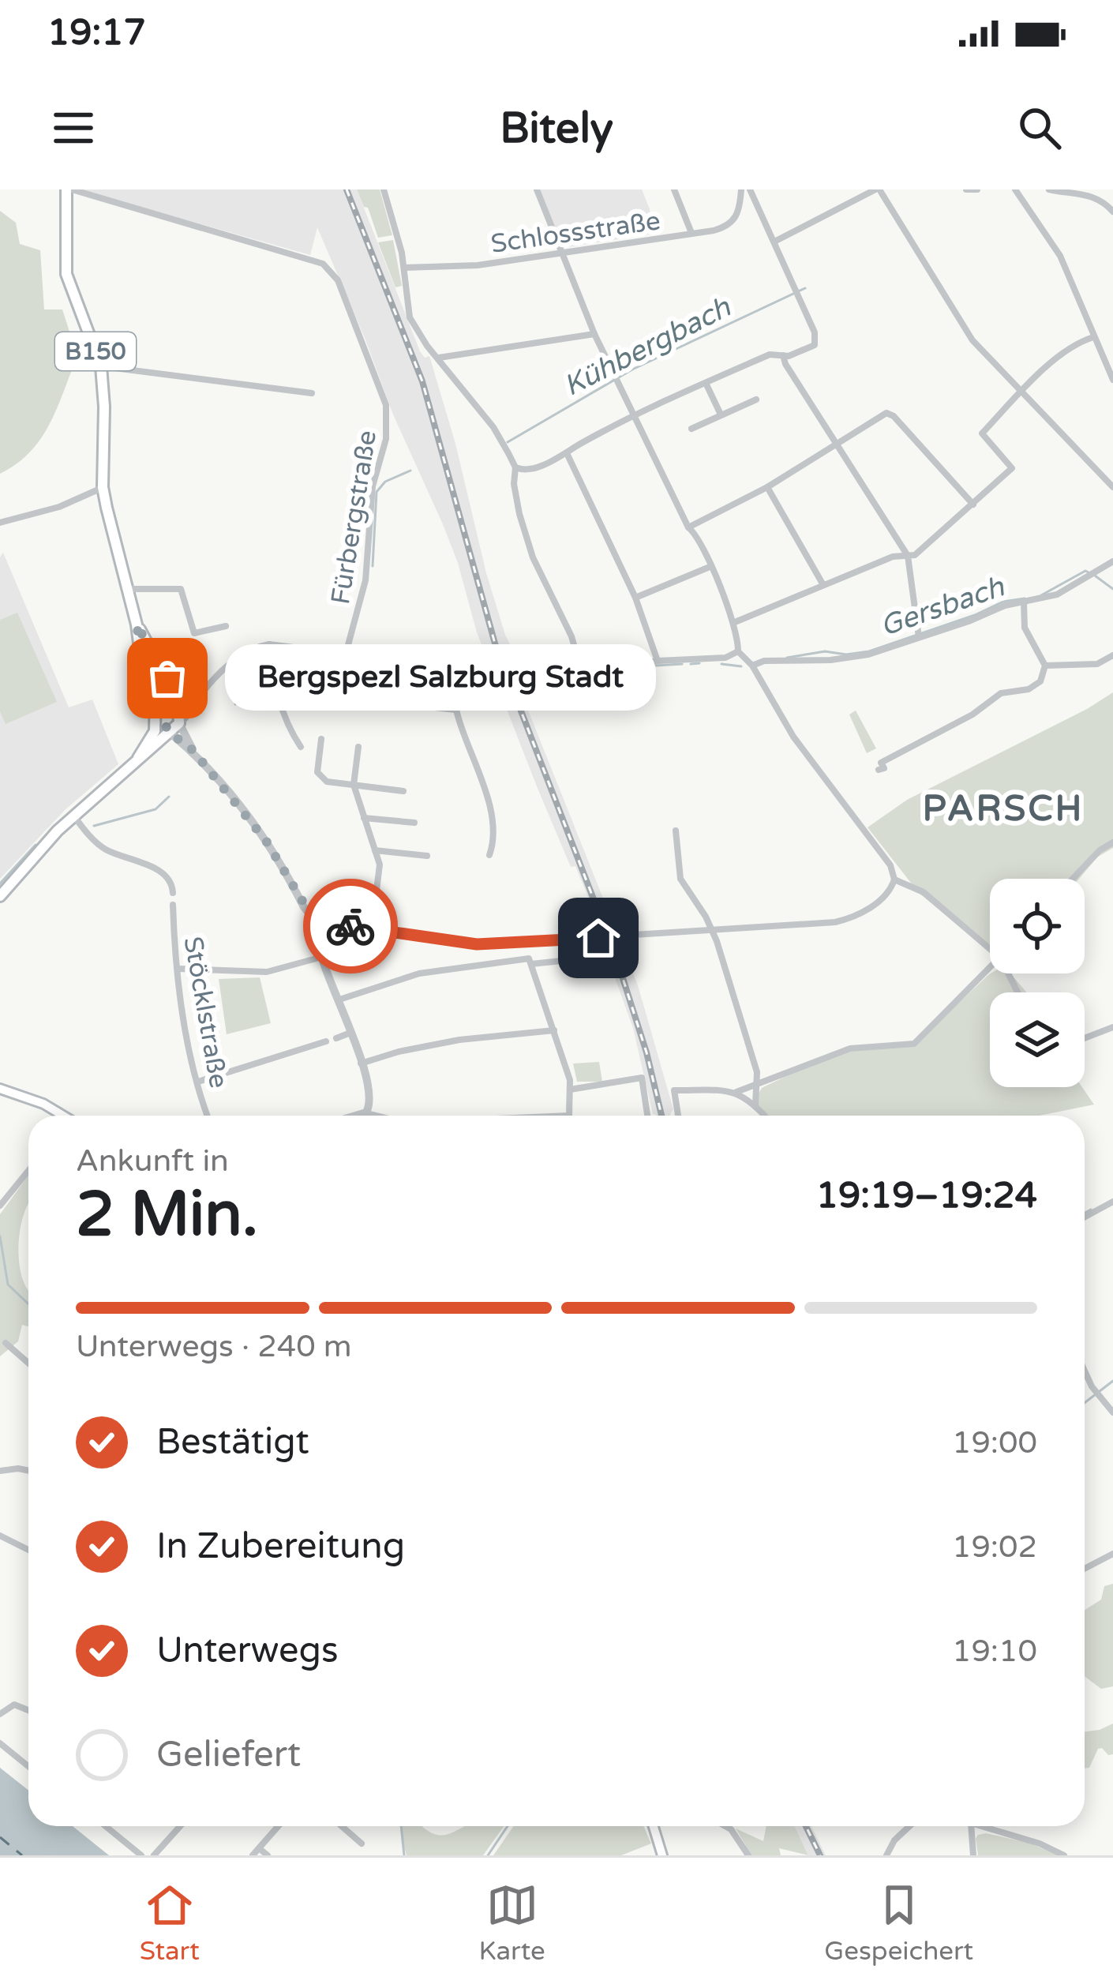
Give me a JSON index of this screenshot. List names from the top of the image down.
{
  "streets": {
    "main road": ["B150"],
    "street": ["Schlossstraße", "Fürbergstraße", "Stöcklstraße"]
  },
  "crossings": [
    ["B150", "Fürbergstraße"]
  ],
  "districts": ["PARSCH"],
  "water": ["Kühbergbach", "Gersbach"],
  "places": ["Bergspezl Salzburg Stadt"],
  "page": {
    "status": "19:17",
    "header": "Bitely",
    "bubble": "Bergspezl Salzburg Stadt",
    "heading": ["2 Min.", "Ankunft in", "19:19–19:24"],
    "bar": "Unterwegs · 240 m",
    "list": [
      ["Bestätigt", "19:00"],
      ["In Zubereitung", "19:02"],
      ["Unterwegs", "19:10"],
      "Geliefert"
    ],
    "tabs": ["Start", "Karte", "Gespeichert"]
  }
}
